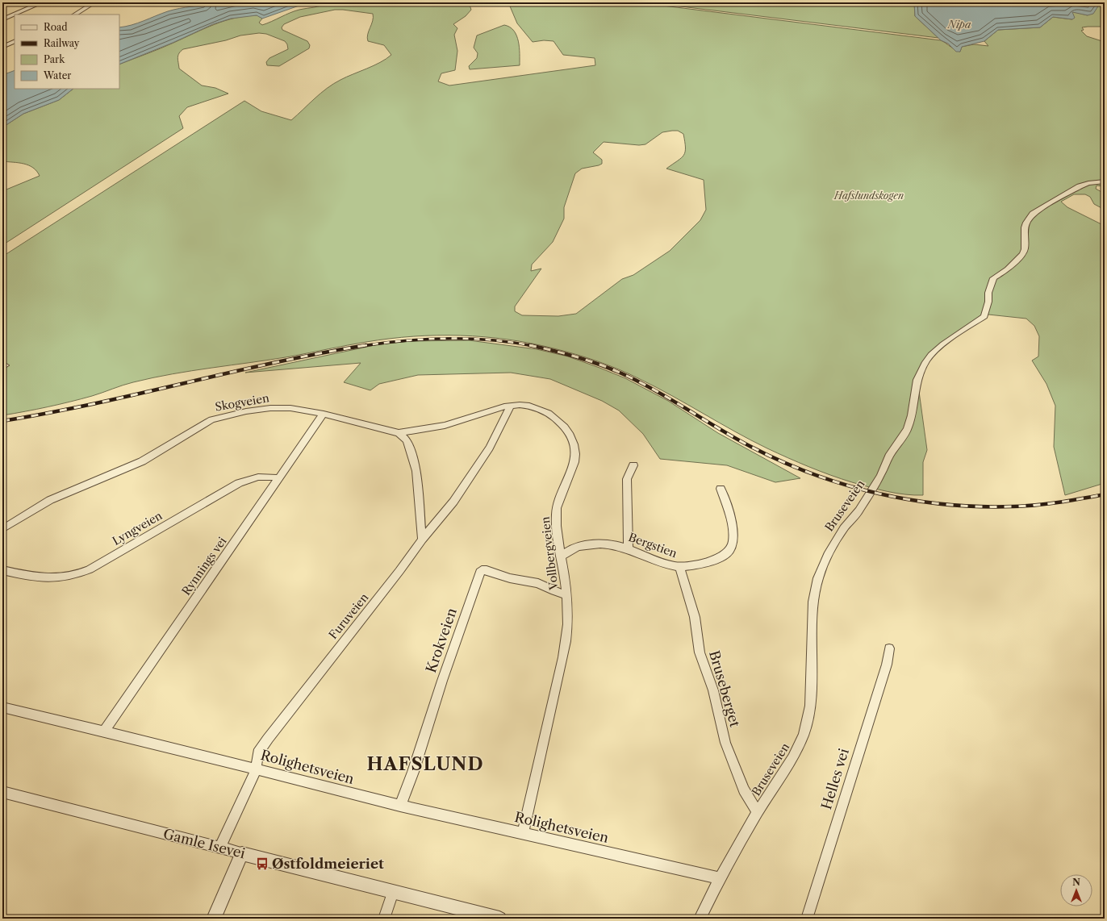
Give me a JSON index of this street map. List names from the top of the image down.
{
  "streets": {
    "street": [
      "Skogveien",
      "Bruseveien",
      "Lyngveien",
      "Bergstien",
      "Vollbergveien",
      "Rynnings vei",
      "Furuveien",
      "Krokveien",
      "Bruseberget",
      "Rolighetsveien",
      "Helles vei",
      "Gamle Isevei"
    ]
  },
  "crossings": [
    ["Skogveien", "Vollbergveien"],
    ["Skogveien", "Rynnings vei"],
    ["Bruseveien", "Bruseberget"],
    ["Bruseveien", "Rolighetsveien"],
    ["Lyngveien", "Rynnings vei"],
    ["Bergstien", "Vollbergveien"],
    ["Bergstien", "Bruseberget"],
    ["Vollbergveien", "Furuveien"],
    ["Vollbergveien", "Krokveien"],
    ["Vollbergveien", "Rolighetsveien"],
    ["Rynnings vei", "Rolighetsveien"],
    ["Furuveien", "Rolighetsveien"],
    ["Furuveien", "Gamle Isevei"],
    ["Krokveien", "Rolighetsveien"]
  ],
  "districts": ["HAFSLUND"],
  "water": ["Nipa"],
  "parks": ["Hafslundskogen"],
  "places": {
    "bus stop": ["Østfoldmeieriet"]
  },
  "legend": [
    "Road",
    "Railway",
    "Park",
    "Water"
  ],
  "north": "top"
}
